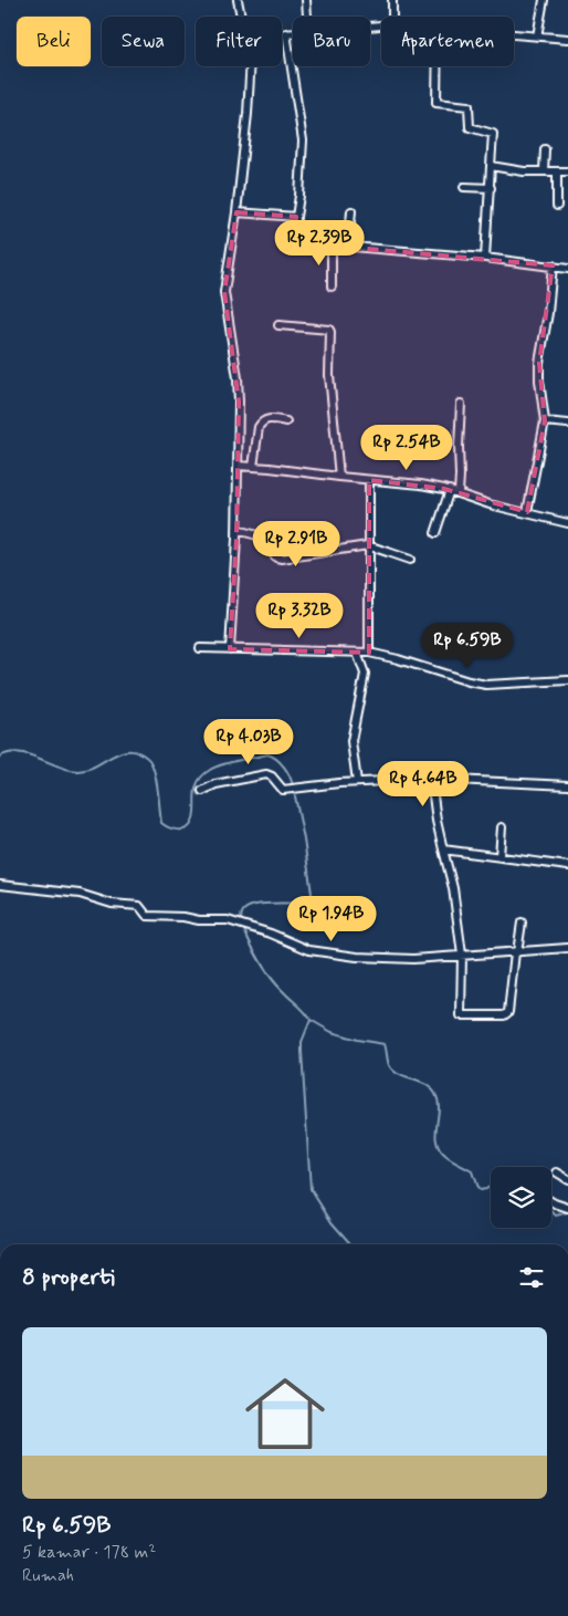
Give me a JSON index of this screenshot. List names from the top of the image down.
{
  "page": {
    "chip": [
      "Beli",
      "Sewa",
      "Filter",
      "Baru",
      "Apartemen"
    ],
    "price": [
      "Rp 2.39B",
      "Rp 2.54B",
      "Rp 2.91B",
      "Rp 3.32B",
      "Rp 6.59B",
      "Rp 4.03B",
      "Rp 4.64B",
      "Rp 1.94B"
    ],
    "heading": "8 properti",
    "list": [
      {
        "name": "Rp 6.59B",
        "note": "5 kamar · 178 m² · Rumah"
      }
    ]
  }
}
